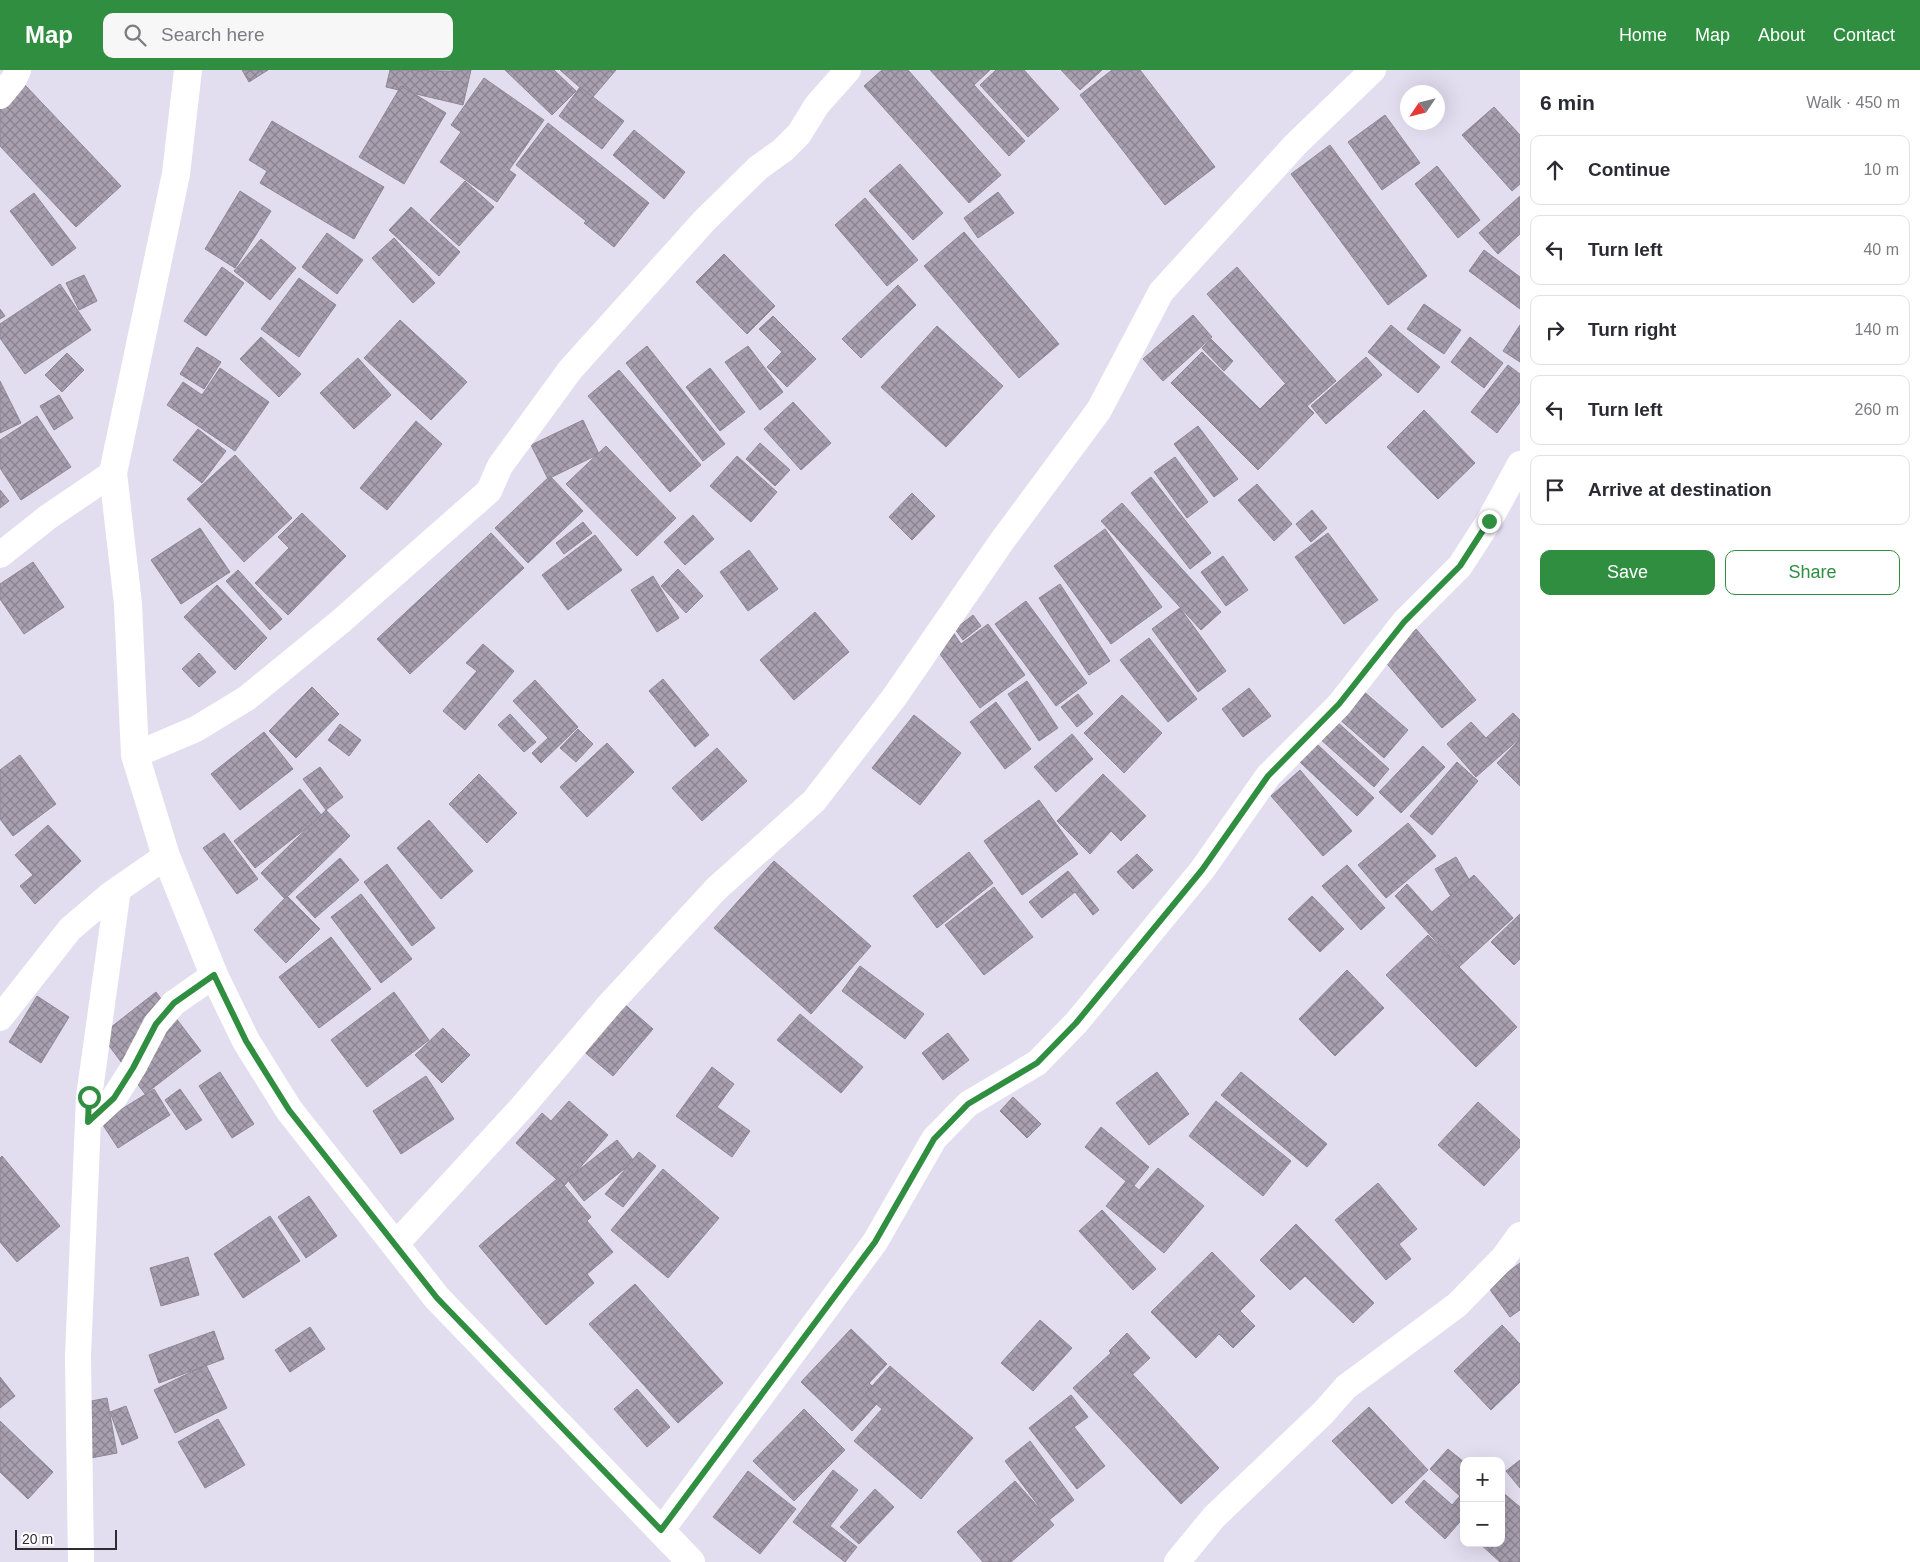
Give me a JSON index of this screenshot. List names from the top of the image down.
{
  "scale_bar": "20 m",
  "north": "bottom left",
  "page": {
    "header": "Map",
    "search": "Search here",
    "nav": [
      "Home",
      "Map",
      "About",
      "Contact"
    ],
    "heading": ["6 min", "Walk · 450 m"],
    "list": [
      ["Continue", "10 m"],
      ["Turn left", "40 m"],
      ["Turn right", "140 m"],
      ["Turn left", "260 m"],
      "Arrive at destination"
    ],
    "buttons": ["Save", "Share"],
    "map_buttons": ["+", "−"],
    "scale": "20 m"
  }
}
